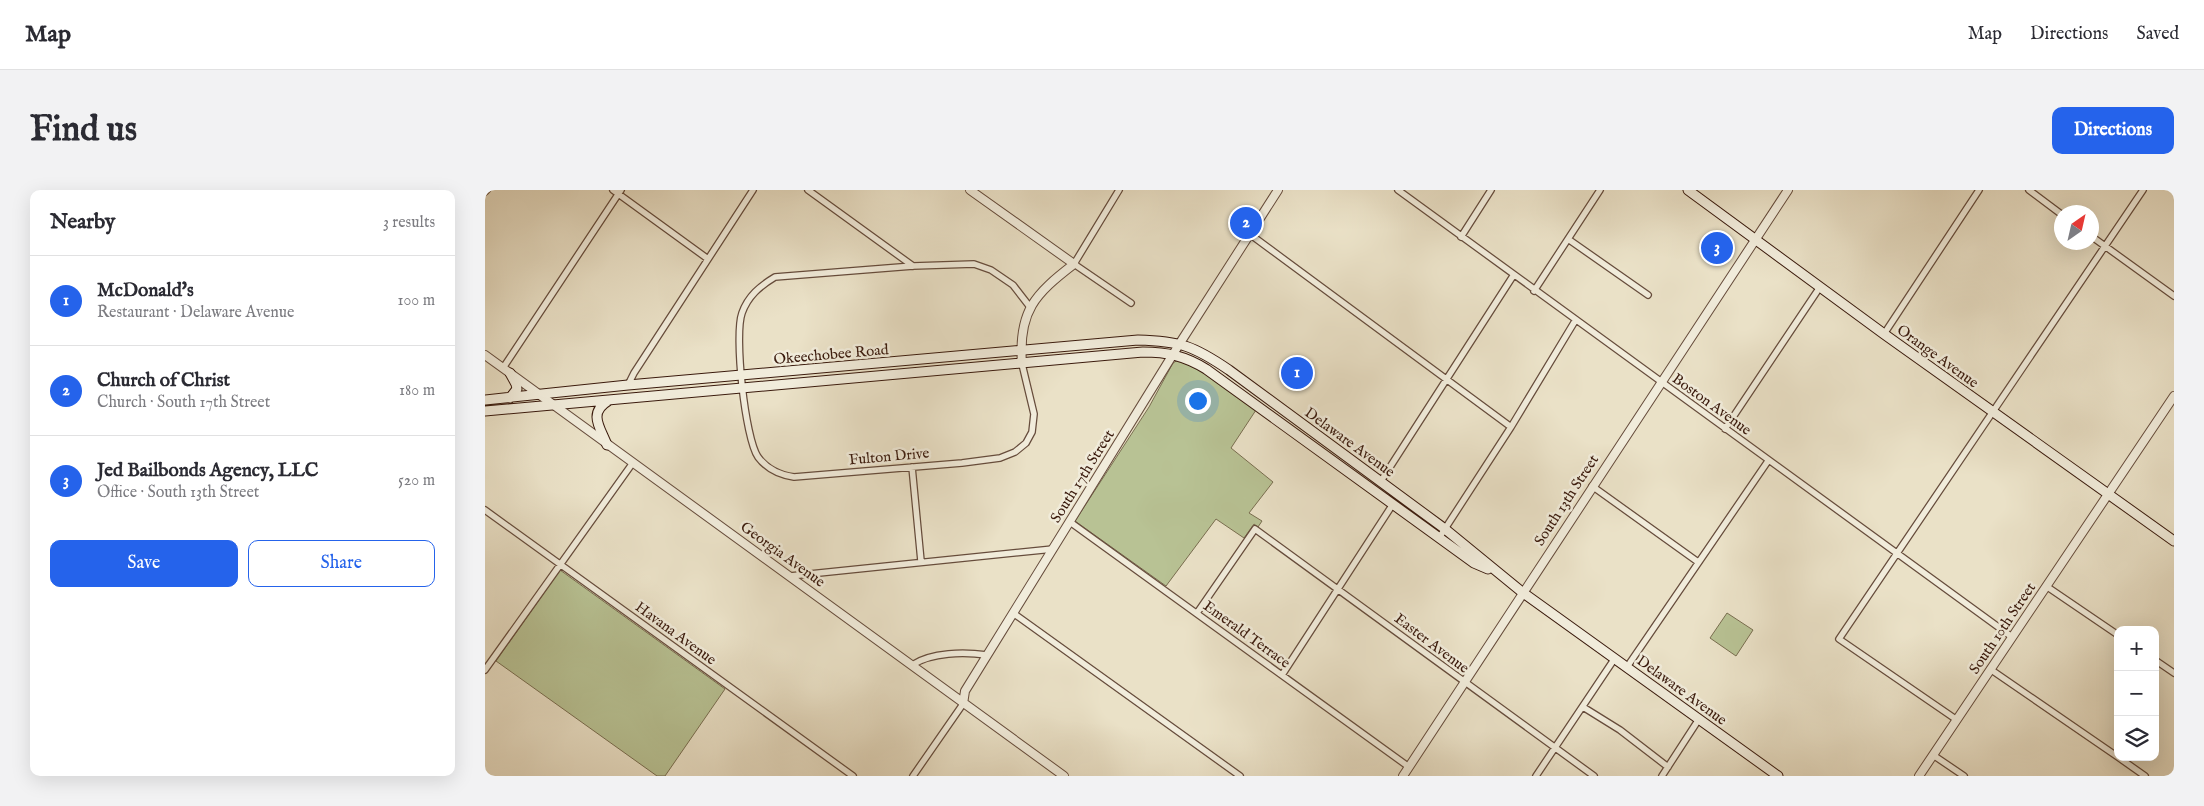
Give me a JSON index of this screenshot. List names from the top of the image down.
{
  "streets": {
    "main road": ["Okeechobee Road", "Orange Avenue", "Delaware Avenue"],
    "street": [
      "Boston Avenue",
      "Fulton Drive",
      "South 17th Street",
      "South 13th Street",
      "Georgia Avenue",
      "South 10th Street",
      "Havana Avenue",
      "Emerald Terrace",
      "Easter Avenue"
    ]
  },
  "crossings": [
    ["Okeechobee Road", "Delaware Avenue"],
    ["Okeechobee Road", "Fulton Drive"],
    ["Okeechobee Road", "South 17th Street"],
    ["Okeechobee Road", "Georgia Avenue"],
    ["Orange Avenue", "South 13th Street"],
    ["Orange Avenue", "South 10th Street"],
    ["Boston Avenue", "South 13th Street"],
    ["Boston Avenue", "South 10th Street"],
    ["Delaware Avenue", "South 17th Street"],
    ["Delaware Avenue", "South 13th Street"],
    ["South 17th Street", "Georgia Avenue"],
    ["South 17th Street", "Emerald Terrace"],
    ["South 13th Street", "Emerald Terrace"],
    ["South 13th Street", "Easter Avenue"],
    ["Emerald Terrace", "Easter Avenue"]
  ],
  "north": "top right",
  "page": {
    "header": "Map",
    "nav": ["Map", "Directions", "Saved"],
    "buttons": [
      "Directions",
      ["Save", "Share"]
    ],
    "title": "Find us",
    "heading": ["Nearby", "3 results"],
    "pins": ["2", "3", "1"],
    "list": [
      {
        "mark": "1",
        "name": "McDonald's",
        "note": "Restaurant · Delaware Avenue",
        "value": "100 m"
      },
      {
        "mark": "2",
        "name": "Church of Christ",
        "note": "Church · South 17th Street",
        "value": "180 m"
      },
      {
        "mark": "3",
        "name": "Jed Bailbonds Agency, LLC",
        "note": "Office · South 13th Street",
        "value": "520 m"
      }
    ],
    "map_buttons": ["+", "−"]
  }
}
